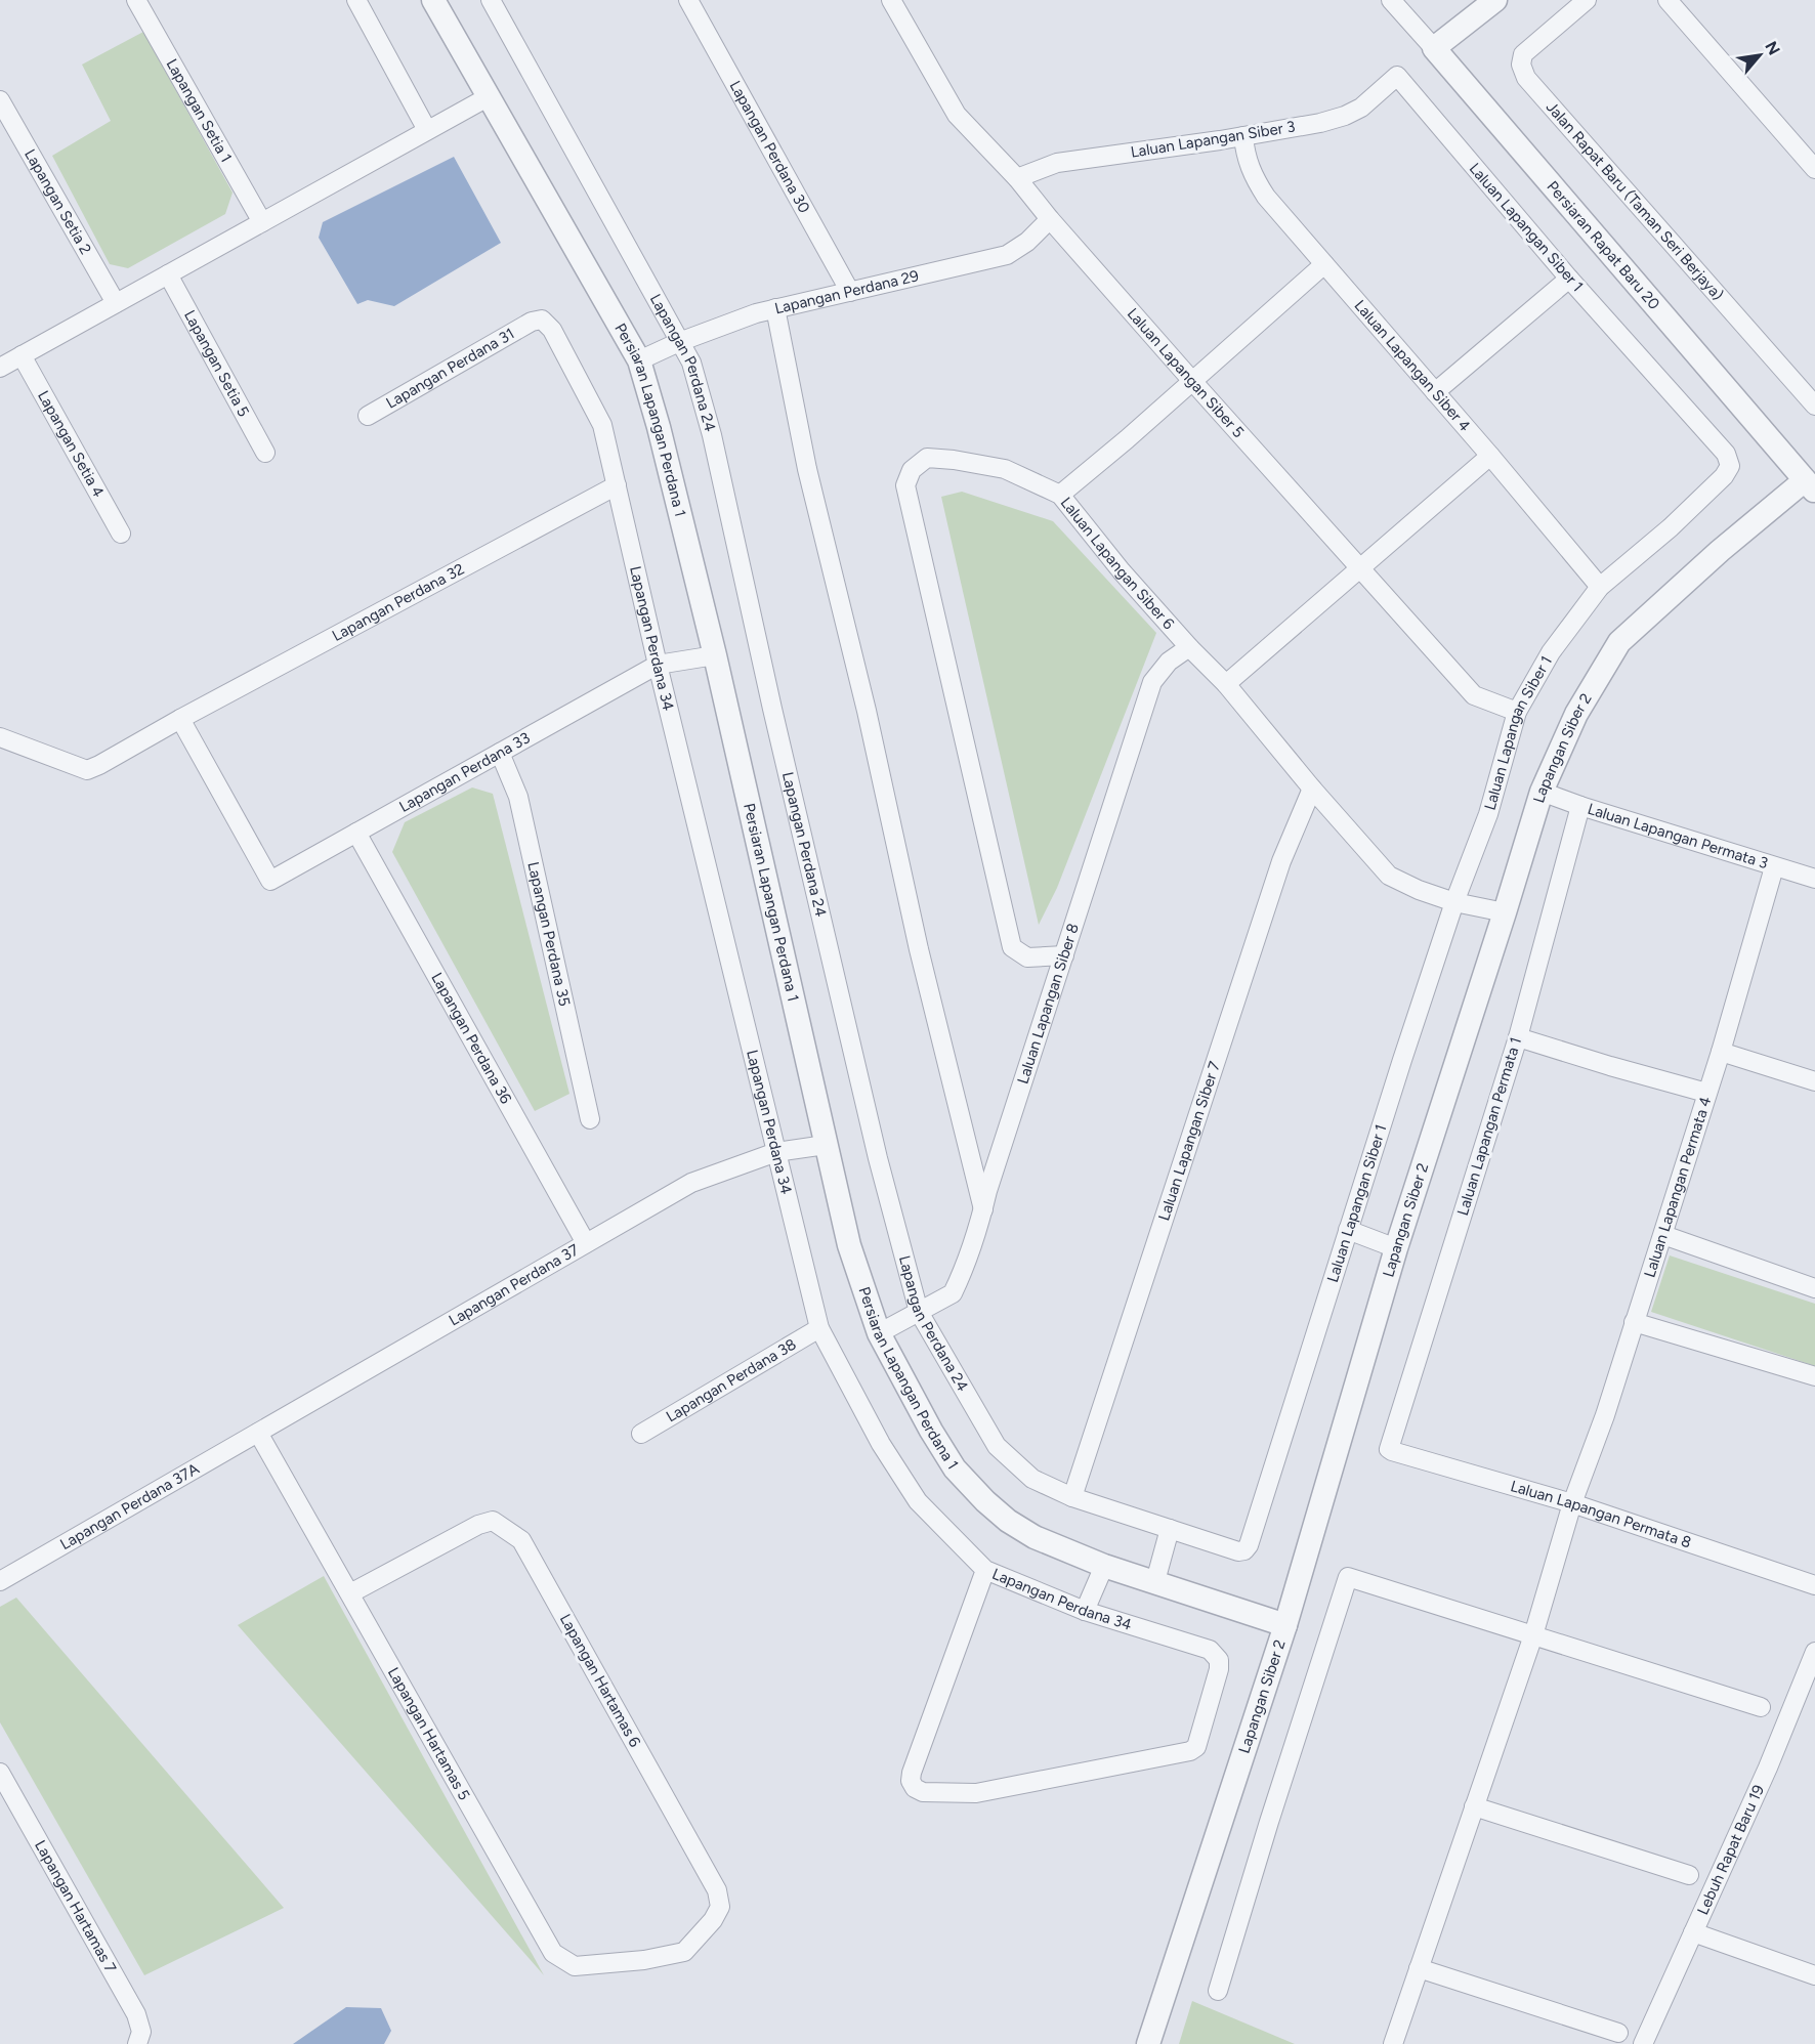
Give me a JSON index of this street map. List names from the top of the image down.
{
  "streets": {
    "street": [
      "Lapangan Setia 1",
      "Laluan Lapangan Siber 3",
      "Lapangan Perdana 30",
      "Jalan Rapat Baru (Taman Seri Berjaya)",
      "Lapangan Setia 2",
      "Laluan Lapangan Siber 1",
      "Persiaran Rapat Baru 20",
      "Lapangan Perdana 29",
      "Lapangan Setia 5",
      "Lapangan Perdana 24",
      "Laluan Lapangan Siber 4",
      "Lapangan Perdana 31",
      "Laluan Lapangan Siber 5",
      "Persiaran Lapangan Perdana 1",
      "Lapangan Setia 4",
      "Laluan Lapangan Siber 6",
      "Lapangan Perdana 32",
      "Lapangan Perdana 34",
      "Lapangan Siber 2",
      "Lapangan Perdana 33",
      "Laluan Lapangan Permata 3",
      "Lapangan Perdana 35",
      "Laluan Lapangan Siber 8",
      "Lapangan Perdana 36",
      "Laluan Lapangan Permata 1",
      "Laluan Lapangan Siber 7",
      "Laluan Lapangan Permata 4",
      "Lapangan Perdana 37",
      "Lapangan Perdana 38",
      "Lapangan Perdana 37A",
      "Laluan Lapangan Permata 8",
      "Lapangan Hartamas 6",
      "Lapangan Hartamas 5",
      "Lebuh Rapat Baru 19",
      "Lapangan Hartamas 7"
    ]
  },
  "crossings": [
    ["Laluan Lapangan Siber 3", "Laluan Lapangan Siber 1"],
    ["Laluan Lapangan Siber 3", "Laluan Lapangan Siber 4"],
    ["Laluan Lapangan Siber 3", "Laluan Lapangan Siber 5"],
    ["Lapangan Perdana 30", "Lapangan Perdana 29"],
    ["Laluan Lapangan Siber 1", "Lapangan Perdana 24"],
    ["Laluan Lapangan Siber 1", "Laluan Lapangan Siber 4"],
    ["Laluan Lapangan Siber 1", "Laluan Lapangan Siber 5"],
    ["Laluan Lapangan Siber 1", "Laluan Lapangan Siber 6"],
    ["Persiaran Rapat Baru 20", "Lapangan Siber 2"],
    ["Lapangan Perdana 29", "Lapangan Perdana 24"],
    ["Lapangan Perdana 29", "Laluan Lapangan Siber 5"],
    ["Lapangan Perdana 29", "Persiaran Lapangan Perdana 1"],
    ["Lapangan Perdana 24", "Laluan Lapangan Siber 8"],
    ["Lapangan Perdana 24", "Laluan Lapangan Siber 7"],
    ["Lapangan Perdana 31", "Lapangan Perdana 34"],
    ["Persiaran Lapangan Perdana 1", "Lapangan Siber 2"],
    ["Persiaran Lapangan Perdana 1", "Laluan Lapangan Siber 8"],
    ["Persiaran Lapangan Perdana 1", "Lapangan Perdana 37"],
    ["Laluan Lapangan Siber 6", "Lapangan Siber 2"],
    ["Laluan Lapangan Siber 6", "Laluan Lapangan Siber 8"],
    ["Laluan Lapangan Siber 6", "Laluan Lapangan Siber 7"],
    ["Lapangan Perdana 32", "Lapangan Perdana 34"],
    ["Lapangan Perdana 32", "Lapangan Perdana 33"],
    ["Lapangan Perdana 34", "Lapangan Perdana 33"],
    ["Lapangan Perdana 34", "Lapangan Perdana 37"],
    ["Lapangan Perdana 34", "Lapangan Perdana 38"],
    ["Lapangan Siber 2", "Laluan Lapangan Permata 3"],
    ["Lapangan Perdana 33", "Lapangan Perdana 35"],
    ["Lapangan Perdana 33", "Lapangan Perdana 36"],
    ["Laluan Lapangan Permata 3", "Laluan Lapangan Permata 1"],
    ["Laluan Lapangan Permata 3", "Laluan Lapangan Permata 4"],
    ["Lapangan Perdana 36", "Lapangan Perdana 37"],
    ["Laluan Lapangan Permata 1", "Laluan Lapangan Permata 8"],
    ["Laluan Lapangan Permata 4", "Laluan Lapangan Permata 8"],
    ["Lapangan Perdana 37", "Lapangan Perdana 37A"],
    ["Lapangan Perdana 37", "Lapangan Hartamas 5"],
    ["Lapangan Perdana 37A", "Lapangan Hartamas 5"],
    ["Lapangan Hartamas 6", "Lapangan Hartamas 5"]
  ],
  "north": "top right"
}
